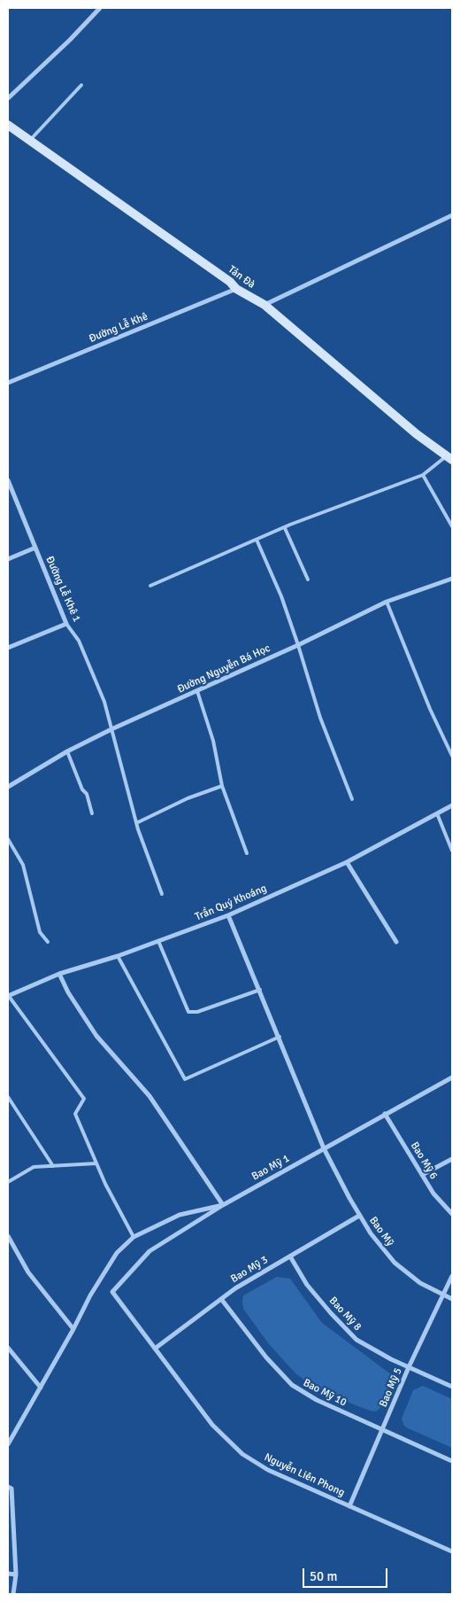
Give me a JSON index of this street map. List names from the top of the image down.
{
  "streets": {
    "main road": ["Tản Đà"],
    "street": [
      "Đường Lễ Khê",
      "Đường Lễ Khê 1",
      "Đường Nguyễn Bá Học",
      "Trần Quý Khoáng",
      "Bao Mỹ 6",
      "Bao Mỹ 1",
      "Bao Mỹ",
      "Bao Mỹ 3",
      "Bao Mỹ 8",
      "Bao Mỹ 5",
      "Bao Mỹ 10",
      "Nguyễn Liên Phong"
    ]
  },
  "crossings": [
    ["Tản Đà", "Đường Lễ Khê"],
    ["Đường Lễ Khê 1", "Đường Nguyễn Bá Học"],
    ["Trần Quý Khoáng", "Bao Mỹ"],
    ["Bao Mỹ 6", "Bao Mỹ 1"],
    ["Bao Mỹ 1", "Bao Mỹ"],
    ["Bao Mỹ 1", "Nguyễn Liên Phong"],
    ["Bao Mỹ", "Bao Mỹ 3"],
    ["Bao Mỹ", "Bao Mỹ 5"],
    ["Bao Mỹ 3", "Bao Mỹ 8"],
    ["Bao Mỹ 3", "Bao Mỹ 10"],
    ["Bao Mỹ 3", "Nguyễn Liên Phong"],
    ["Bao Mỹ 8", "Bao Mỹ 5"],
    ["Bao Mỹ 5", "Bao Mỹ 10"],
    ["Bao Mỹ 5", "Nguyễn Liên Phong"]
  ],
  "scale_bar": "50 m"
}
